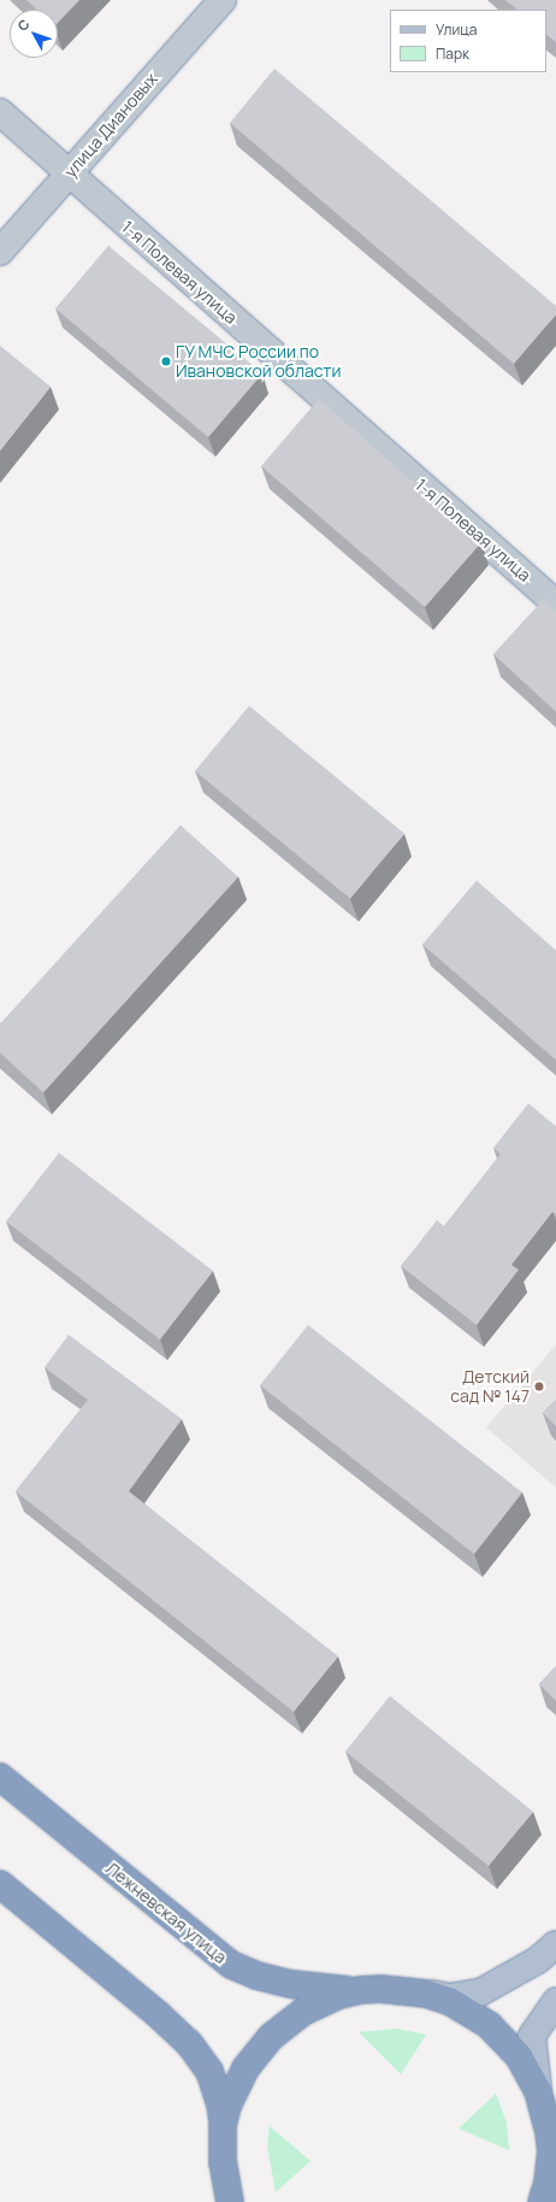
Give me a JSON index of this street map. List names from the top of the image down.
{
  "streets": {
    "highway": ["Лежневская улица"],
    "street": ["улица Диановых", "1-я Полевая улица"]
  },
  "crossings": [
    ["улица Диановых", "1-я Полевая улица"]
  ],
  "places": ["ГУ МЧС России по Ивановской области", "Детский сад № 147"],
  "legend": ["Улица", "Парк"],
  "north": "top left"
}
